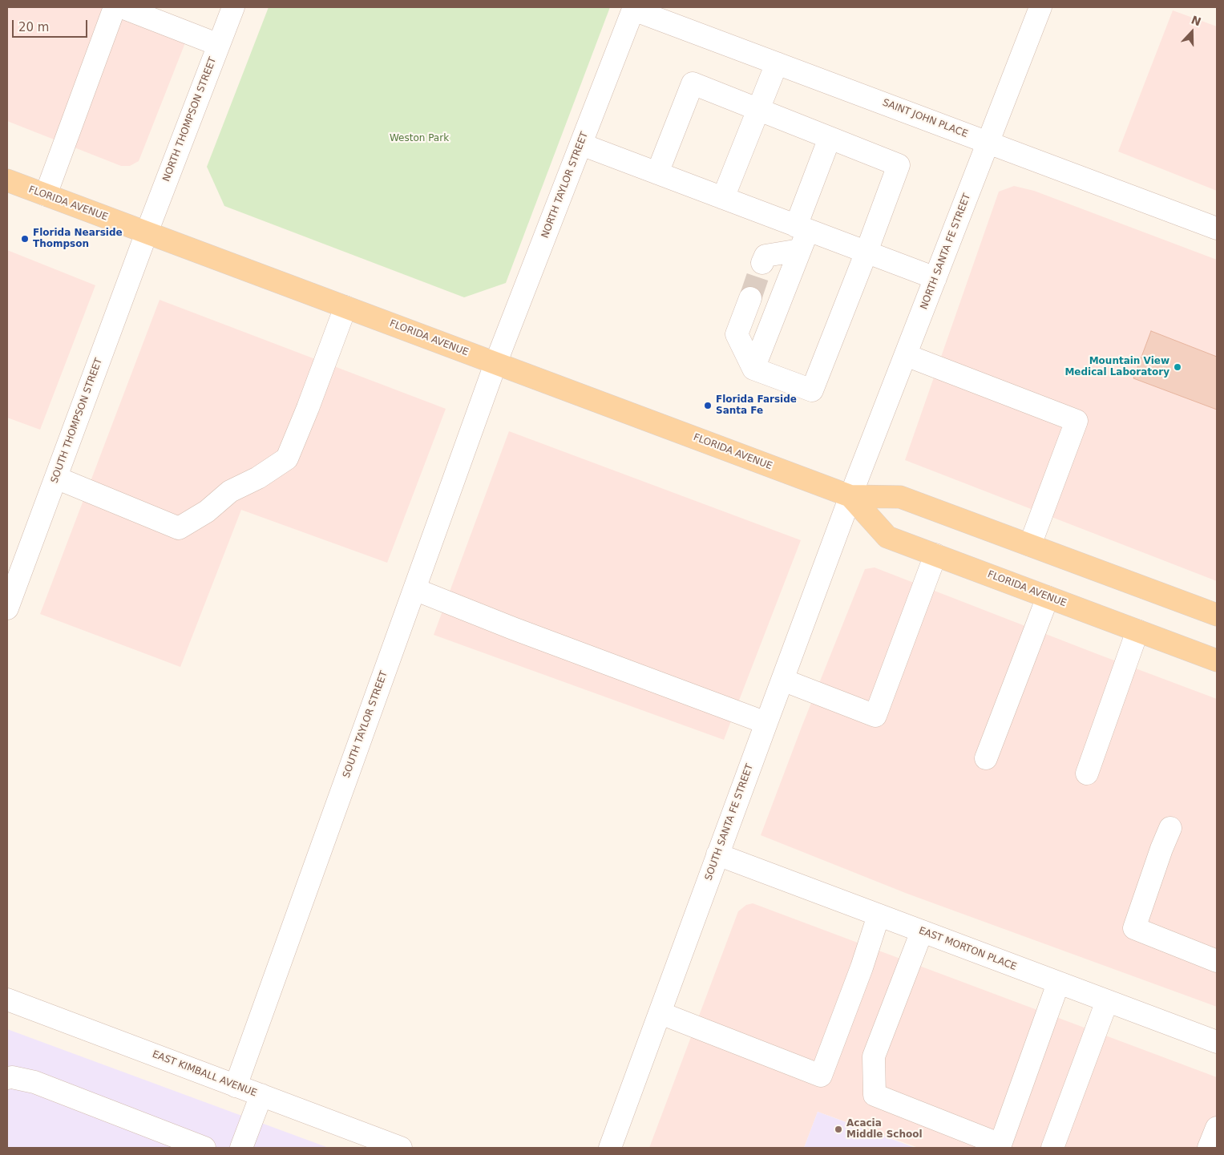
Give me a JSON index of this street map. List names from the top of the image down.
{
  "streets": {
    "main road": ["FLORIDA AVENUE"],
    "street": [
      "SAINT JOHN PLACE",
      "NORTH THOMPSON STREET",
      "NORTH TAYLOR STREET",
      "NORTH SANTA FE STREET",
      "SOUTH THOMPSON STREET",
      "SOUTH TAYLOR STREET",
      "SOUTH SANTA FE STREET",
      "EAST MORTON PLACE",
      "EAST KIMBALL AVENUE"
    ]
  },
  "crossings": [
    ["SAINT JOHN PLACE", "NORTH TAYLOR STREET"],
    ["SAINT JOHN PLACE", "NORTH SANTA FE STREET"],
    ["NORTH THOMPSON STREET", "FLORIDA AVENUE"],
    ["NORTH THOMPSON STREET", "SOUTH THOMPSON STREET"],
    ["NORTH TAYLOR STREET", "FLORIDA AVENUE"],
    ["NORTH TAYLOR STREET", "SOUTH TAYLOR STREET"],
    ["FLORIDA AVENUE", "NORTH SANTA FE STREET"],
    ["FLORIDA AVENUE", "SOUTH THOMPSON STREET"],
    ["FLORIDA AVENUE", "SOUTH TAYLOR STREET"],
    ["FLORIDA AVENUE", "SOUTH SANTA FE STREET"],
    ["NORTH SANTA FE STREET", "SOUTH SANTA FE STREET"],
    ["SOUTH TAYLOR STREET", "EAST KIMBALL AVENUE"],
    ["SOUTH SANTA FE STREET", "EAST MORTON PLACE"]
  ],
  "parks": ["Weston Park"],
  "places": [
    "Florida Nearside Thompson",
    "Mountain View Medical Laboratory",
    "Florida Farside Santa Fe",
    "Acacia Middle School"
  ],
  "scale_bar": "20 m",
  "north": "top"
}
